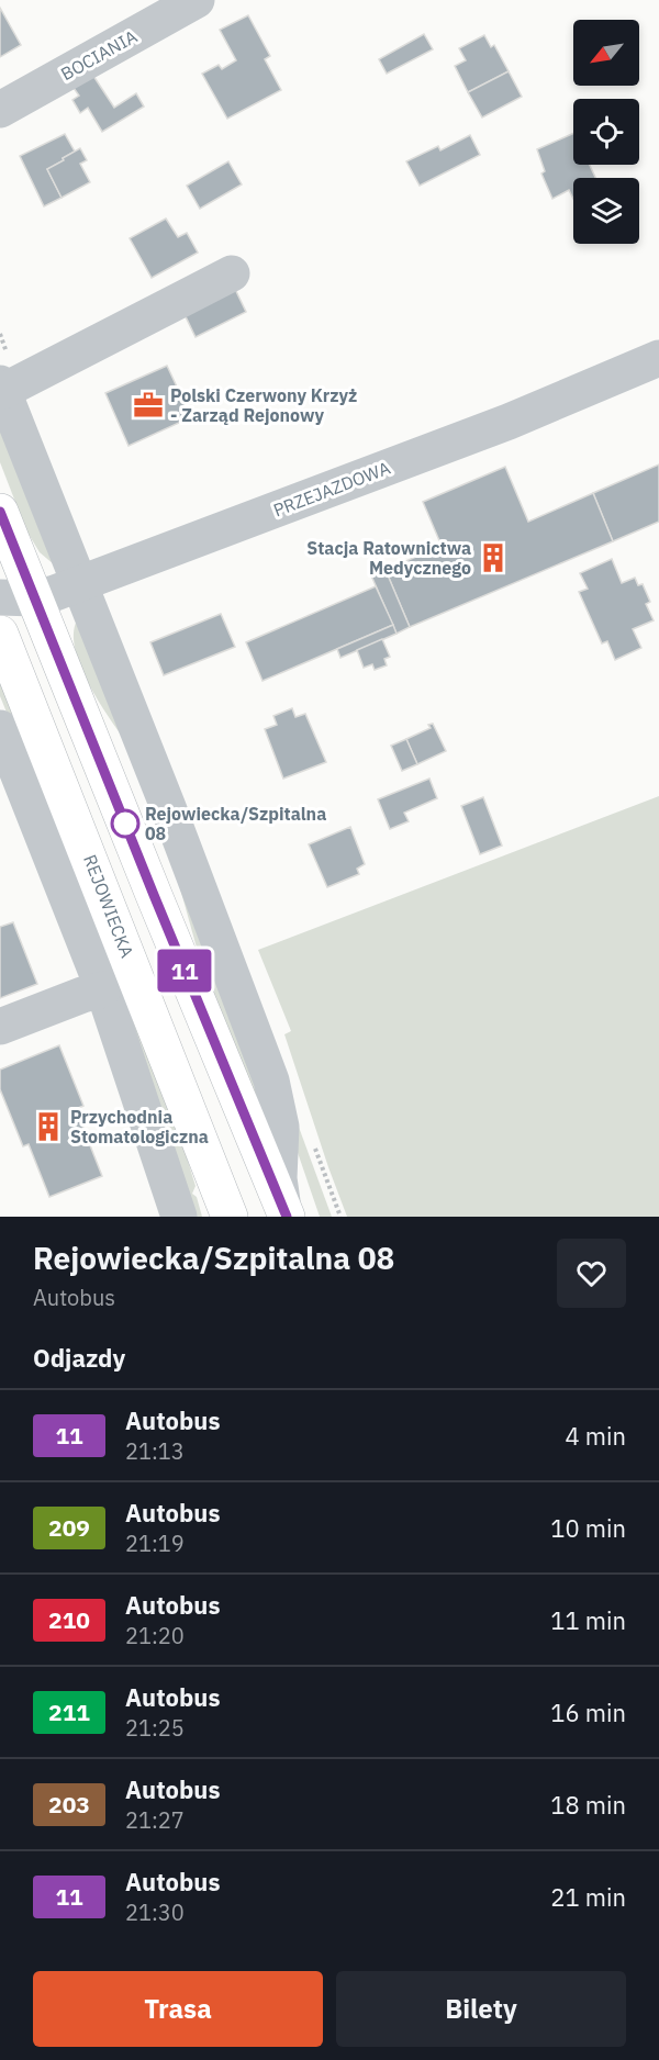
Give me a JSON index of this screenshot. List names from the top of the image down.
{
  "streets": {
    "highway": ["REJOWIECKA"],
    "street": ["BOCIANIA", "PRZEJAZDOWA"]
  },
  "places": {
    "office": ["Polski Czerwony Krzyż - Zarząd Rejonowy"],
    "building": ["Stacja Ratownictwa Medycznego", "Przychodnia Stomatologiczna"],
    "other": ["Rejowiecka/Szpitalna 08"]
  },
  "lines": ["bus line 11"],
  "north": "bottom left",
  "page": {
    "on_map": "11",
    "heading": [
      ["Rejowiecka/Szpitalna 08", "Autobus"],
      "Odjazdy"
    ],
    "list": [
      {
        "mark": "11",
        "name": "Autobus",
        "note": "21:13",
        "value": "4 min"
      },
      {
        "mark": "209",
        "name": "Autobus",
        "note": "21:19",
        "value": "10 min"
      },
      {
        "mark": "210",
        "name": "Autobus",
        "note": "21:20",
        "value": "11 min"
      },
      {
        "mark": "211",
        "name": "Autobus",
        "note": "21:25",
        "value": "16 min"
      },
      {
        "mark": "203",
        "name": "Autobus",
        "note": "21:27",
        "value": "18 min"
      },
      {
        "mark": "11",
        "name": "Autobus",
        "note": "21:30",
        "value": "21 min"
      }
    ],
    "buttons": ["Trasa", "Bilety"]
  }
}
